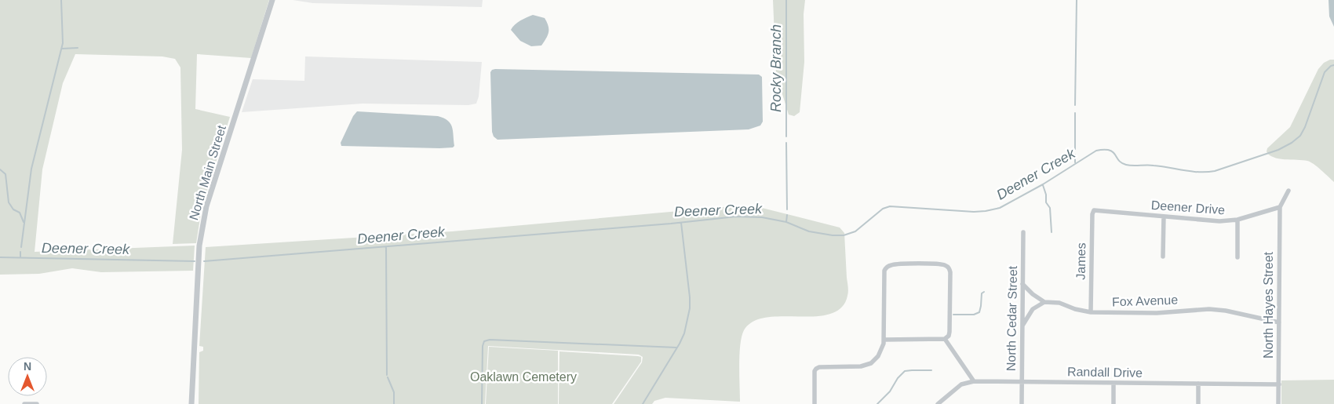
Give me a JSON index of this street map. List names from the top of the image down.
{
  "streets": {
    "street": [
      "North Main Street",
      "Deener Drive",
      "James",
      "Fox Avenue",
      "North Hayes Street",
      "North Cedar Street",
      "Randall Drive"
    ]
  },
  "crossings": [
    ["Deener Drive", "James"],
    ["Deener Drive", "North Hayes Street"],
    ["James", "Fox Avenue"],
    ["Fox Avenue", "North Hayes Street"],
    ["North Hayes Street", "Randall Drive"],
    ["North Cedar Street", "Randall Drive"]
  ],
  "water": ["Rocky Branch", "Deener Creek"],
  "parks": ["Oaklawn Cemetery"],
  "north": "top"
}
